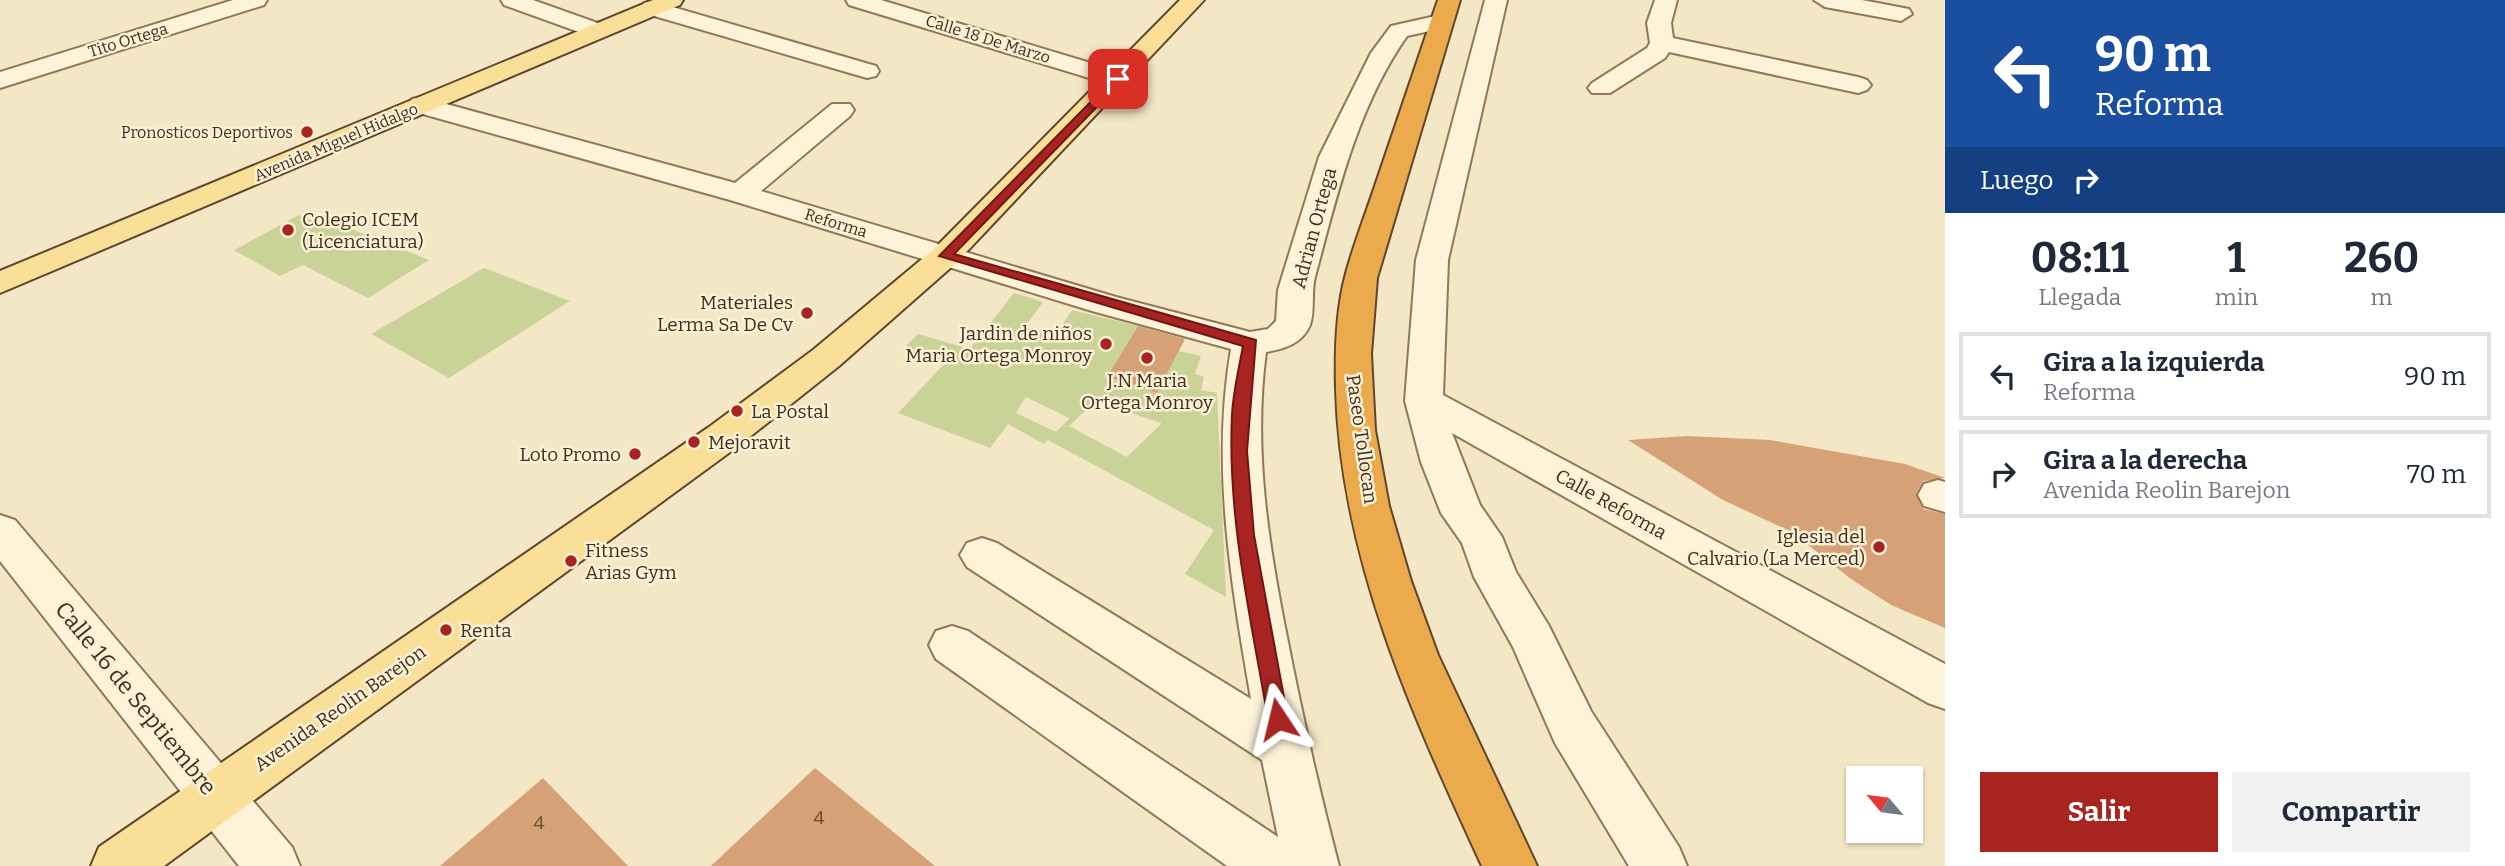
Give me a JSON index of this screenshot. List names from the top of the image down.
{
  "streets": {
    "highway": ["Paseo Tollocan"],
    "main road": ["Avenida Miguel Hidalgo", "Avenida Reolin Barejon"],
    "street": [
      "Calle 18 De Marzo",
      "Tito Ortega",
      "Reforma",
      "Adrian Ortega",
      "Calle Reforma",
      "Calle 16 de Septiembre"
    ]
  },
  "crossings": [
    ["Calle 18 De Marzo", "Avenida Reolin Barejon"],
    ["Avenida Miguel Hidalgo", "Reforma"],
    ["Reforma", "Adrian Ortega"],
    ["Reforma", "Avenida Reolin Barejon"],
    ["Adrian Ortega", "Paseo Tollocan"],
    ["Calle 16 de Septiembre", "Avenida Reolin Barejon"]
  ],
  "places": [
    "Pronosticos Deportivos",
    "Colegio ICEM (Licenciatura)",
    "Materiales Lerma Sa De Cv",
    "Jardin de niños Maria Ortega Monroy",
    "J.N Maria Ortega Monroy",
    "La Postal",
    "Mejoravit",
    "Loto Promo",
    "Iglesia del Calvario (La Merced)",
    "Fitness Arias Gym",
    "Renta"
  ],
  "house_numbers": ["4", "4"],
  "north": "top left",
  "page": {
    "turn": ["90 m", "Reforma"],
    "then": "Luego",
    "eta": [
      "08:11",
      "Llegada",
      "1",
      "min",
      "260",
      "m"
    ],
    "list": [
      {
        "name": "Gira a la izquierda",
        "note": "Reforma",
        "value": "90 m"
      },
      {
        "name": "Gira a la derecha",
        "note": "Avenida Reolin Barejon",
        "value": "70 m"
      }
    ],
    "buttons": ["Salir", "Compartir"]
  }
}
